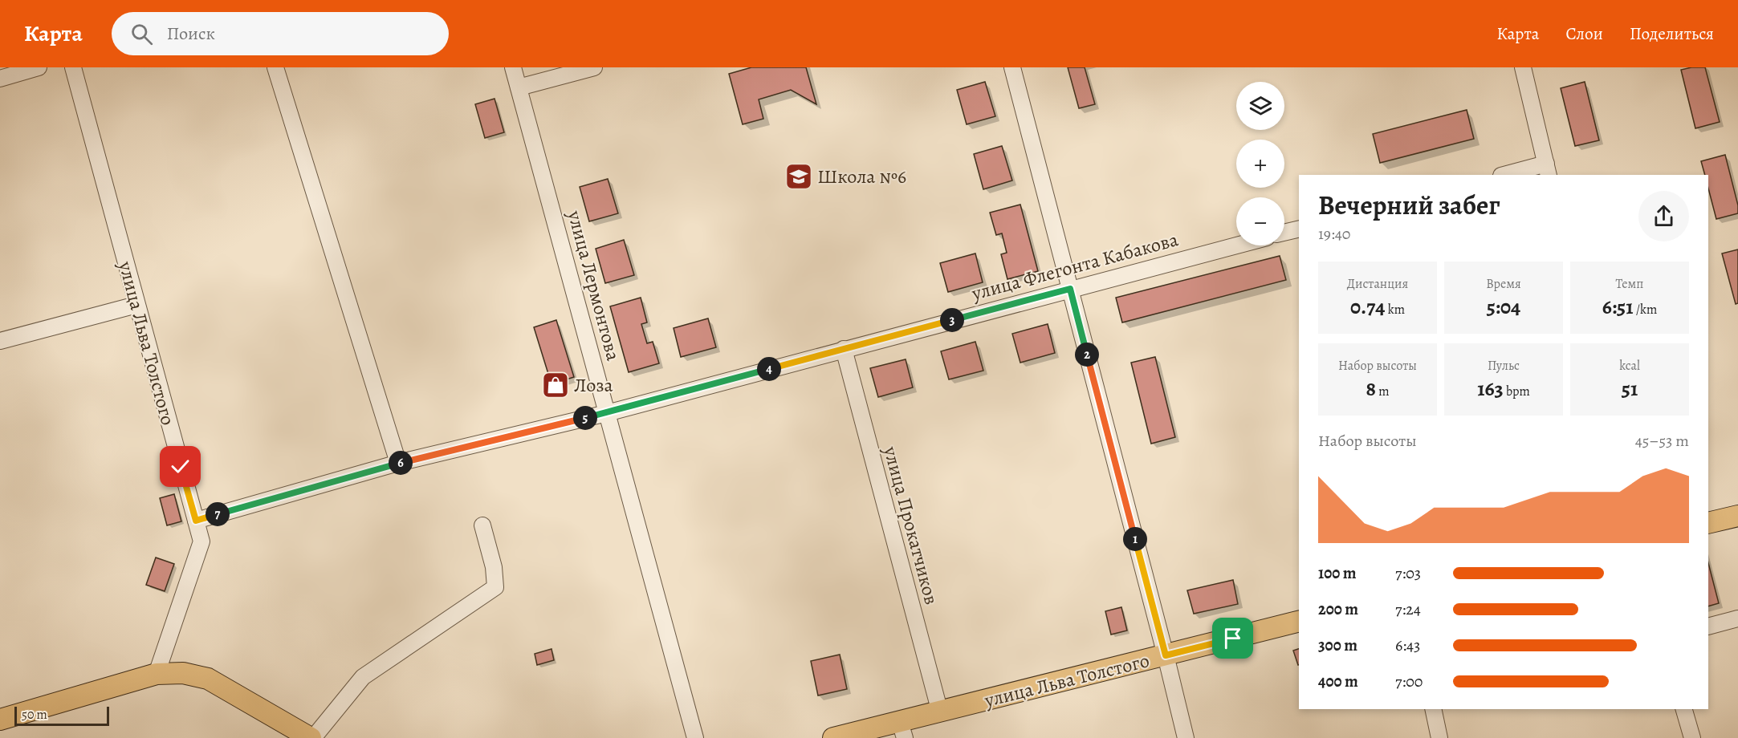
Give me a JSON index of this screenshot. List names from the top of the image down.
{
  "streets": {
    "main road": ["улица Льва Толстого"],
    "street": ["улица Флегонта Кабакова", "улица Лермонтова", "улица Прокатчиков"]
  },
  "crossings": [
    ["улица Флегонта Кабакова", "улица Лермонтова"],
    ["улица Флегонта Кабакова", "улица Льва Толстого"],
    ["улица Флегонта Кабакова", "улица Прокатчиков"],
    ["улица Льва Толстого", "улица Прокатчиков"]
  ],
  "places": {
    "school or university": ["Школа №6"],
    "shop": ["Лоза"]
  },
  "scale_bar": "50 m",
  "page": {
    "header": "Карта",
    "search": "Поиск",
    "nav": ["Карта", "Слои", "Поделиться"],
    "map_buttons": ["+", "−"],
    "heading": ["Вечерний забег", "19:40"],
    "stats": [
      ["Дистанция", "0.74 km"],
      ["Время", "5:04"],
      ["Темп", "6:51 /km"],
      ["Набор высоты", "8 m"],
      ["Пульс", "163 bpm"],
      ["kcal", "51"]
    ],
    "pins": [
      "3",
      "2",
      "4",
      "5",
      "6",
      "7",
      "1"
    ],
    "chart": ["Набор высоты", "45–53 m"],
    "list": [
      {
        "name": "100 m",
        "note": "7:03"
      },
      {
        "name": "200 m",
        "note": "7:24"
      },
      {
        "name": "300 m",
        "note": "6:43"
      },
      {
        "name": "400 m",
        "note": "7:00"
      }
    ],
    "scale": "50 m"
  }
}
